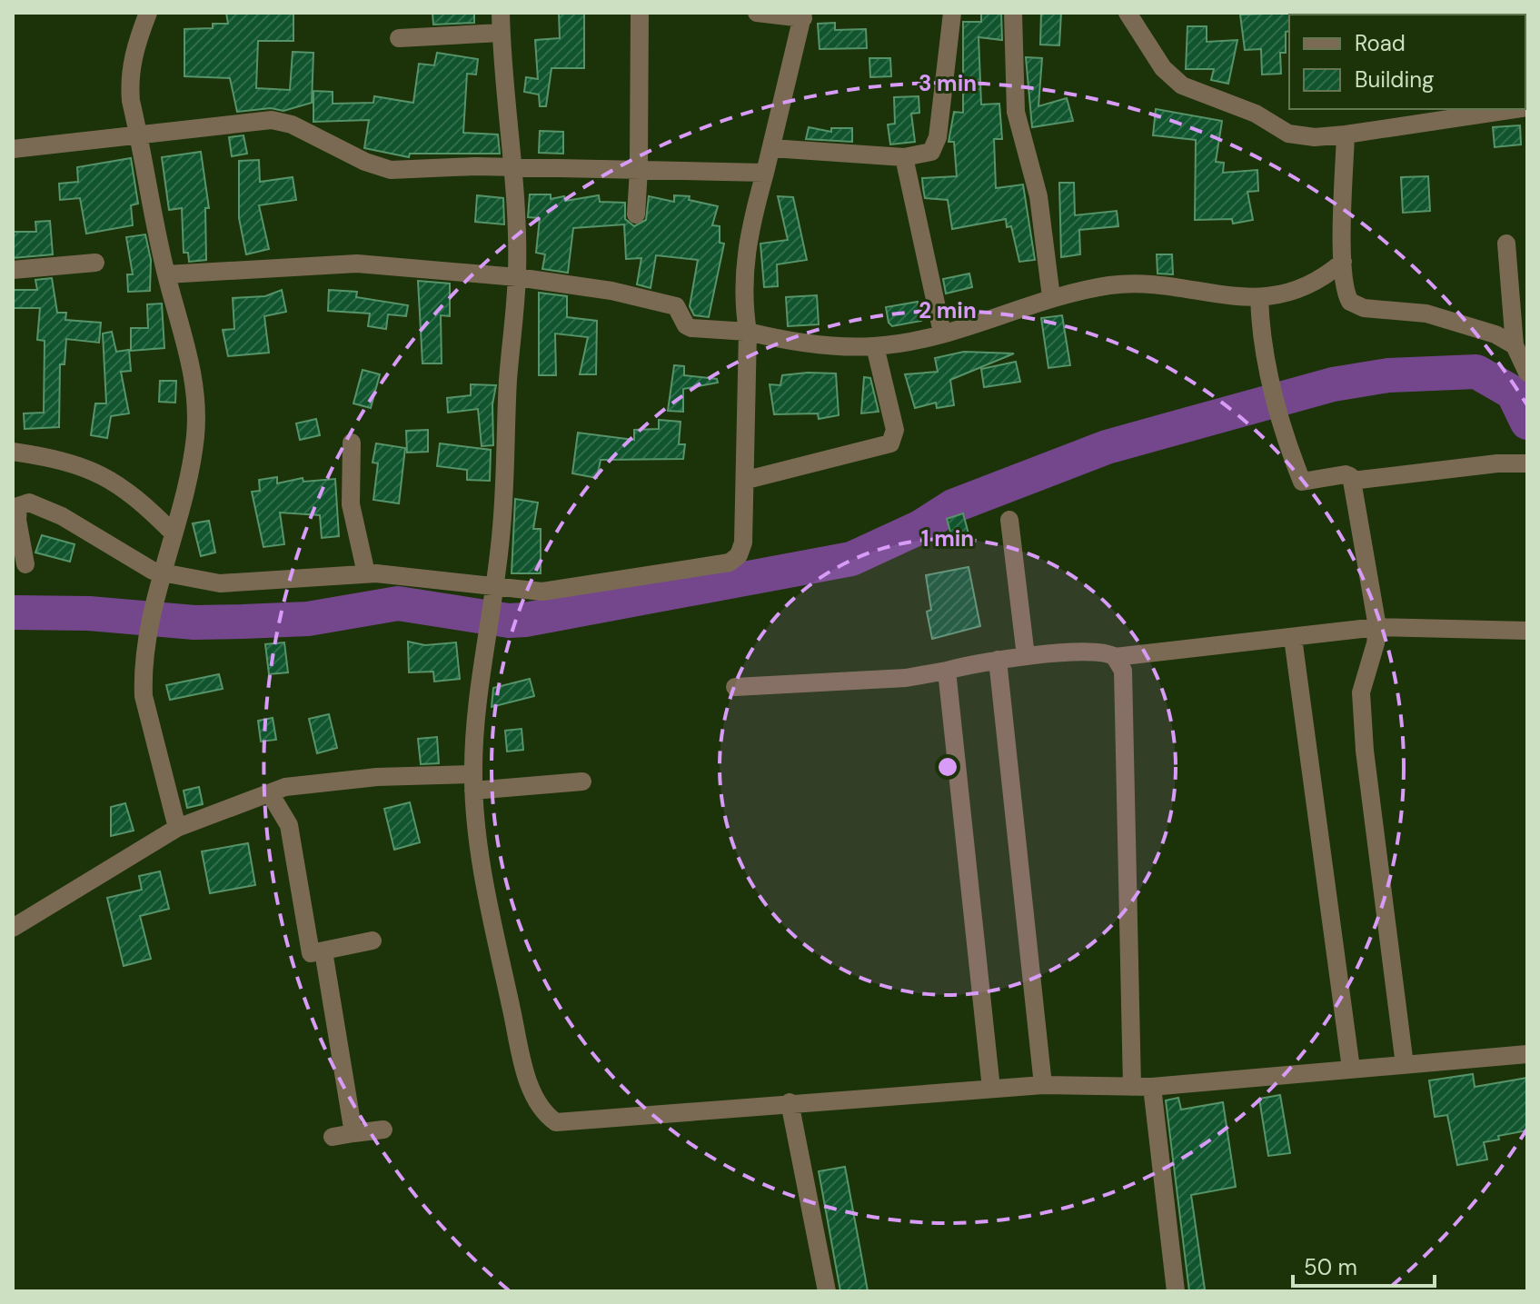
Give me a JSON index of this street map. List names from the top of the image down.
{
  "legend": ["Road", "Building"],
  "scale_bar": "50 m",
  "rings": ["3 min", "2 min", "1 min"]
}
